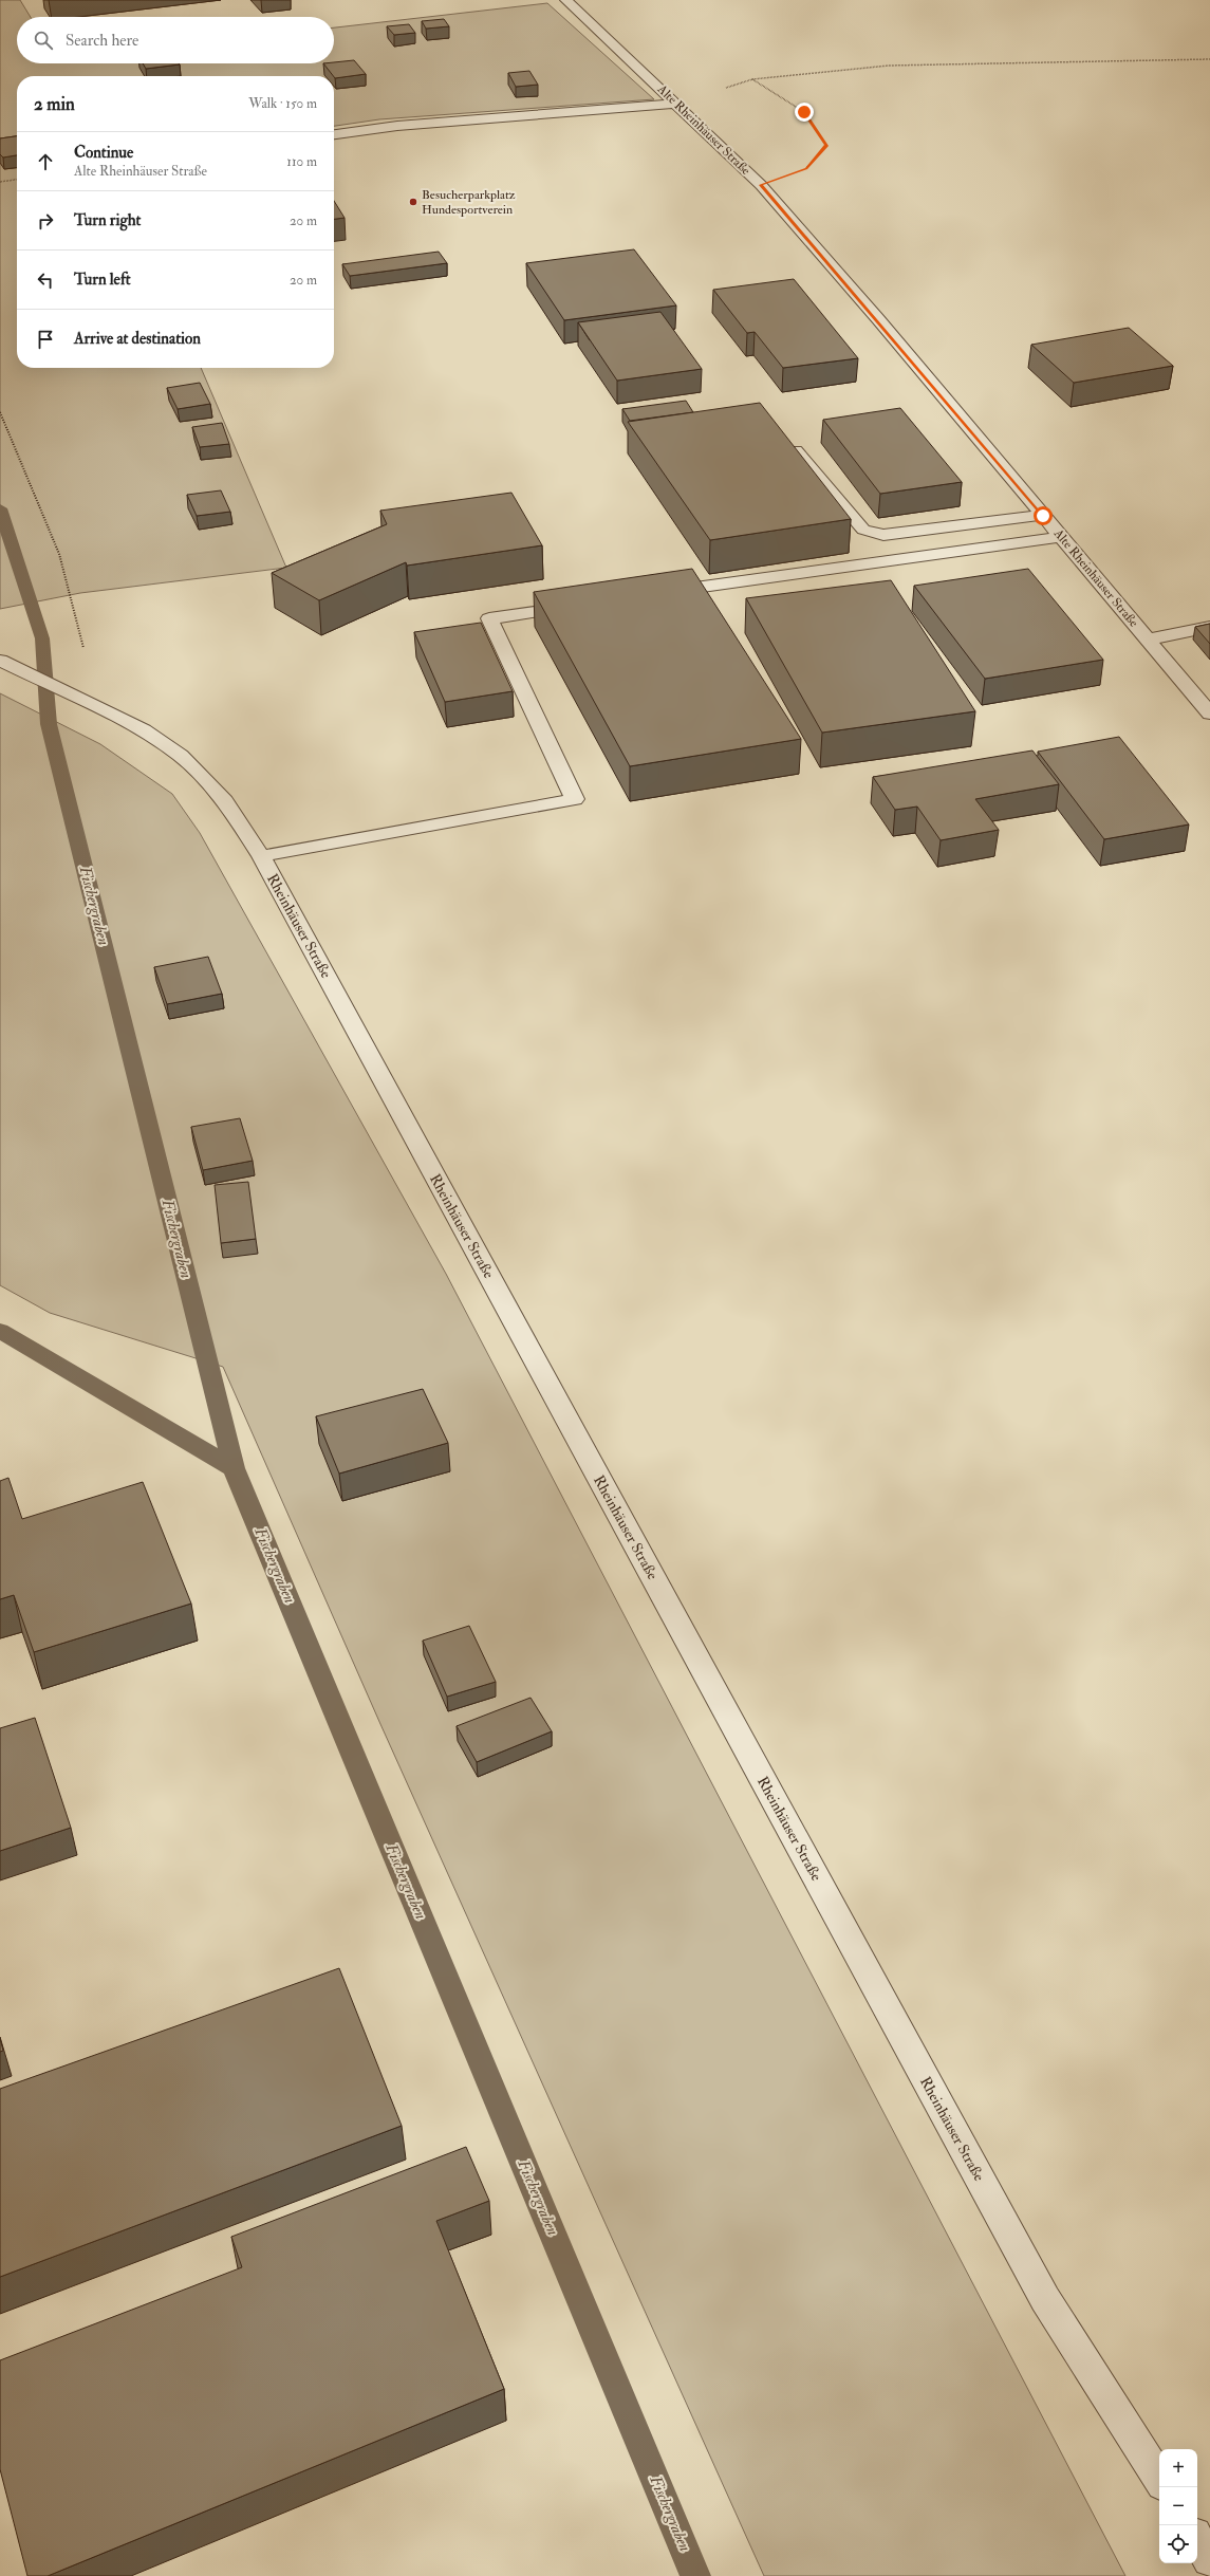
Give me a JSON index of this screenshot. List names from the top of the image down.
{
  "streets": {
    "street": ["Alte Rheinhäuser Straße", "Rheinhäuser Straße"]
  },
  "water": ["Fischergraben"],
  "places": ["Besucherparkplatz Hundesportverein"],
  "page": {
    "search": "Search here",
    "heading": ["2 min", "Walk · 150 m"],
    "list": [
      ["Continue", "Alte Rheinhäuser Straße", "110 m"],
      ["Turn right", "20 m"],
      ["Turn left", "20 m"],
      "Arrive at destination"
    ],
    "map_buttons": ["+", "−"]
  }
}
